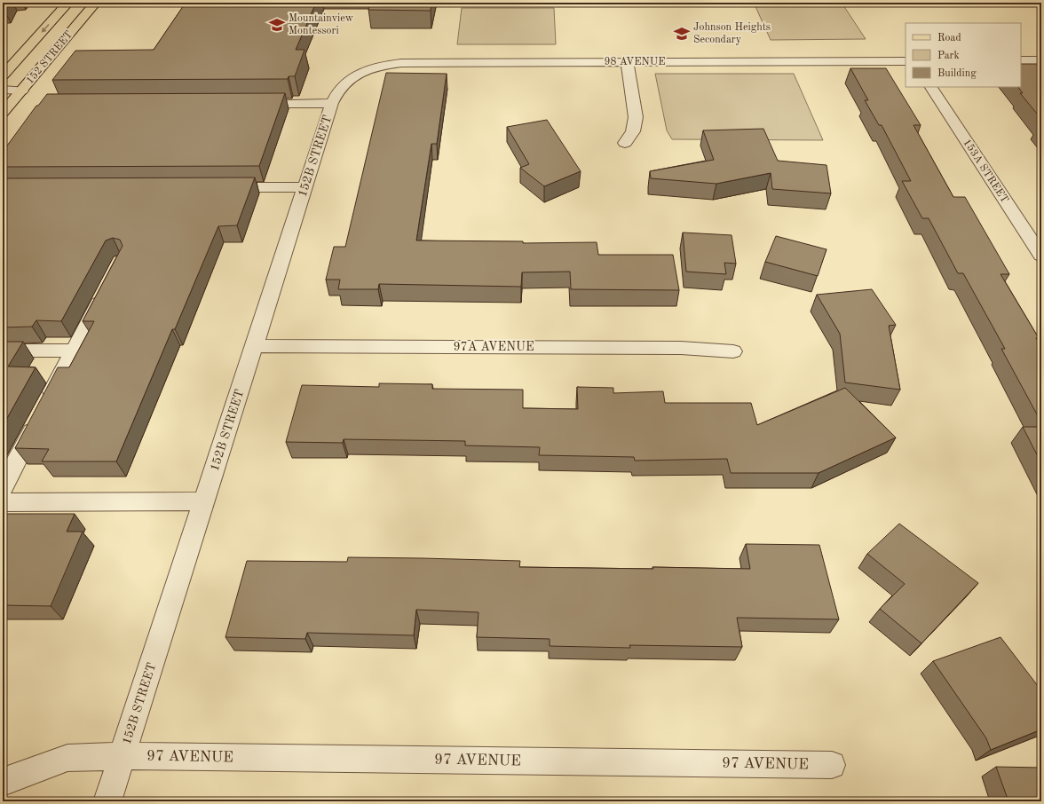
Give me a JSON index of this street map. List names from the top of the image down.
{
  "streets": {
    "main road": ["152 STREET"],
    "street": [
      "98 AVENUE",
      "152B STREET",
      "153A STREET",
      "97A AVENUE",
      "97 AVENUE"
    ]
  },
  "crossings": [
    ["98 AVENUE", "152B STREET"],
    ["152B STREET", "97A AVENUE"],
    ["152B STREET", "97 AVENUE"]
  ],
  "places": {
    "school or university": ["Mountainview Montessori", "Johnson Heights Secondary"]
  },
  "legend": ["Road", "Park", "Building"]
}
